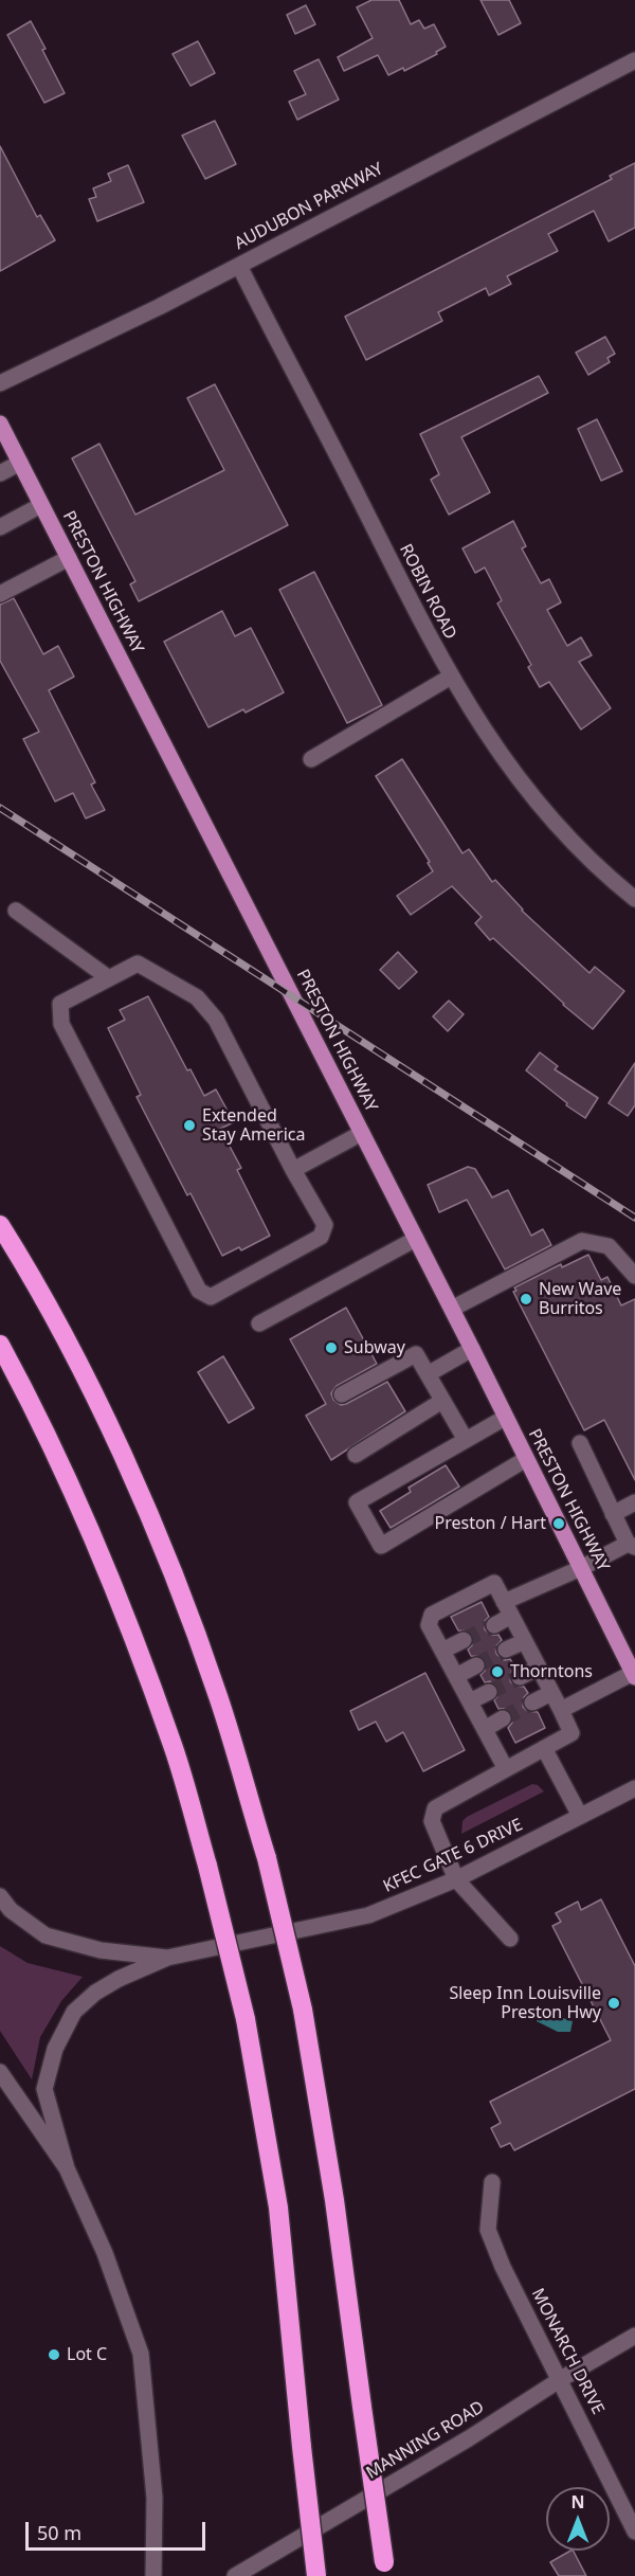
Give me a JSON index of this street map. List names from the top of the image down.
{
  "streets": {
    "main road": ["PRESTON HIGHWAY"],
    "street": [
      "AUDUBON PARKWAY",
      "ROBIN ROAD",
      "KFEC GATE 6 DRIVE",
      "MONARCH DRIVE",
      "MANNING ROAD"
    ]
  },
  "crossings": [
    ["AUDUBON PARKWAY", "ROBIN ROAD"],
    ["MONARCH DRIVE", "MANNING ROAD"]
  ],
  "places": [
    "Extended Stay America",
    "New Wave Burritos",
    "Subway",
    "Preston / Hart",
    "Thorntons",
    "Sleep Inn Louisville Preston Hwy",
    "Lot C"
  ],
  "scale_bar": "50 m",
  "north": "top"
}
